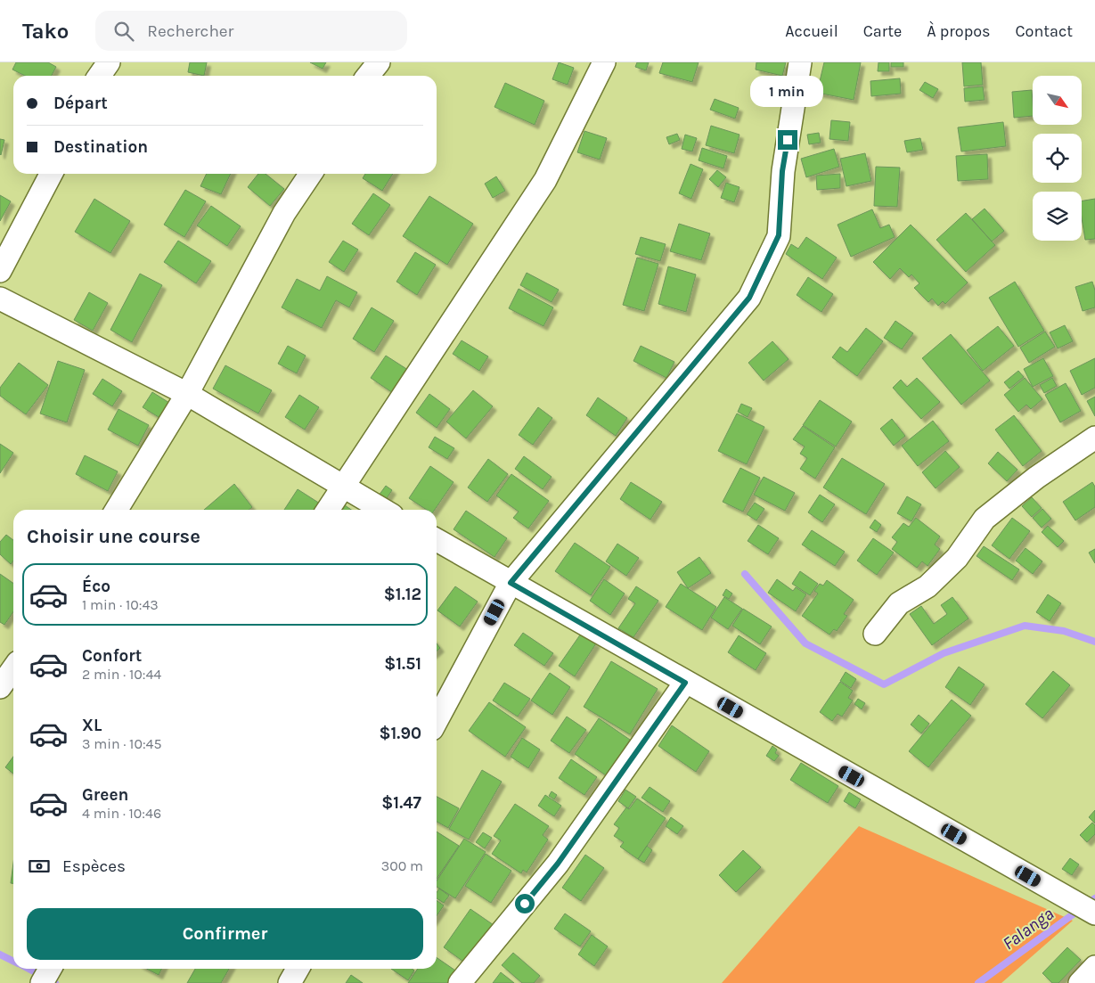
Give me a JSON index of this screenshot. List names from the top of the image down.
{
  "water": ["Falanga"],
  "north": "bottom right",
  "page": {
    "header": "Tako",
    "search": "Rechercher",
    "nav": [
      "Accueil",
      "Carte",
      "À propos",
      "Contact"
    ],
    "bubble": "1 min",
    "banner": ["Départ", "Destination"],
    "heading": "Choisir une course",
    "list": [
      {
        "name": "Éco",
        "note": "1 min · 10:43",
        "value": "$1.12"
      },
      {
        "name": "Confort",
        "note": "2 min · 10:44",
        "value": "$1.51"
      },
      {
        "name": "XL",
        "note": "3 min · 10:45",
        "value": "$1.90"
      },
      {
        "name": "Green",
        "note": "4 min · 10:46",
        "value": "$1.47"
      }
    ],
    "pay": ["Espèces", "300 m"],
    "buttons": "Confirmer"
  }
}
